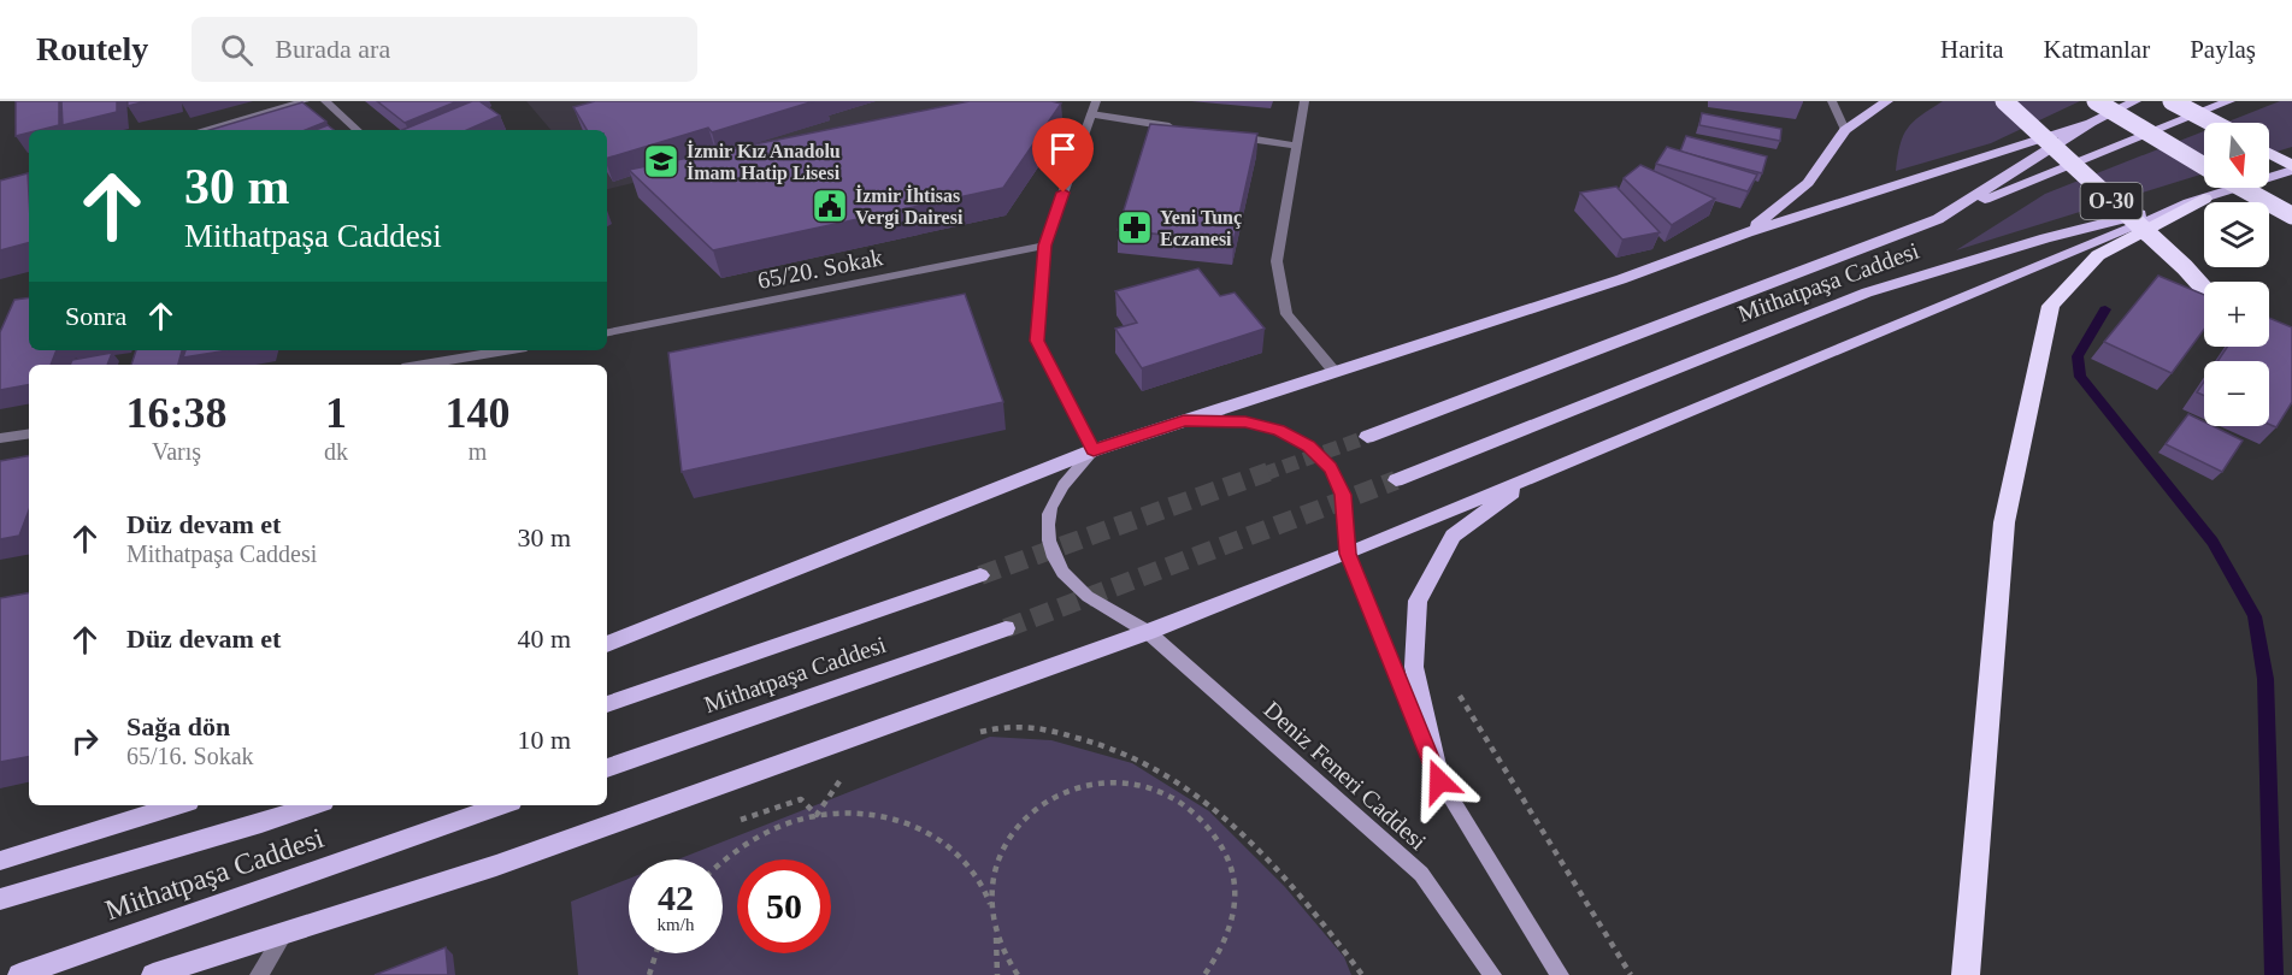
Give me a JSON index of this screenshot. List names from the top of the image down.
{
  "streets": {
    "highway": ["O-30"],
    "main road": ["Mithatpaşa Caddesi", "Deniz Feneri Caddesi"],
    "street": ["65/20. Sokak"]
  },
  "places": {
    "school or university": ["İzmir Kız Anadolu İmam Hatip Lisesi"],
    "public building": ["İzmir İhtisas Vergi Dairesi"],
    "pharmacy": ["Yeni Tunç Eczanesi"]
  },
  "north": "bottom",
  "page": {
    "header": "Routely",
    "search": "Burada ara",
    "nav": ["Harita", "Katmanlar", "Paylaş"],
    "map_buttons": ["+", "−"],
    "turn": ["30 m", "Mithatpaşa Caddesi"],
    "then": "Sonra",
    "eta": [
      "16:38",
      "Varış",
      "1",
      "dk",
      "140",
      "m"
    ],
    "list": [
      {
        "name": "Düz devam et",
        "note": "Mithatpaşa Caddesi",
        "value": "30 m"
      },
      {
        "name": "Düz devam et",
        "value": "40 m"
      },
      {
        "name": "Sağa dön",
        "note": "65/16. Sokak",
        "value": "10 m"
      }
    ],
    "speed": "42 km/h",
    "limit": "50"
  }
}
